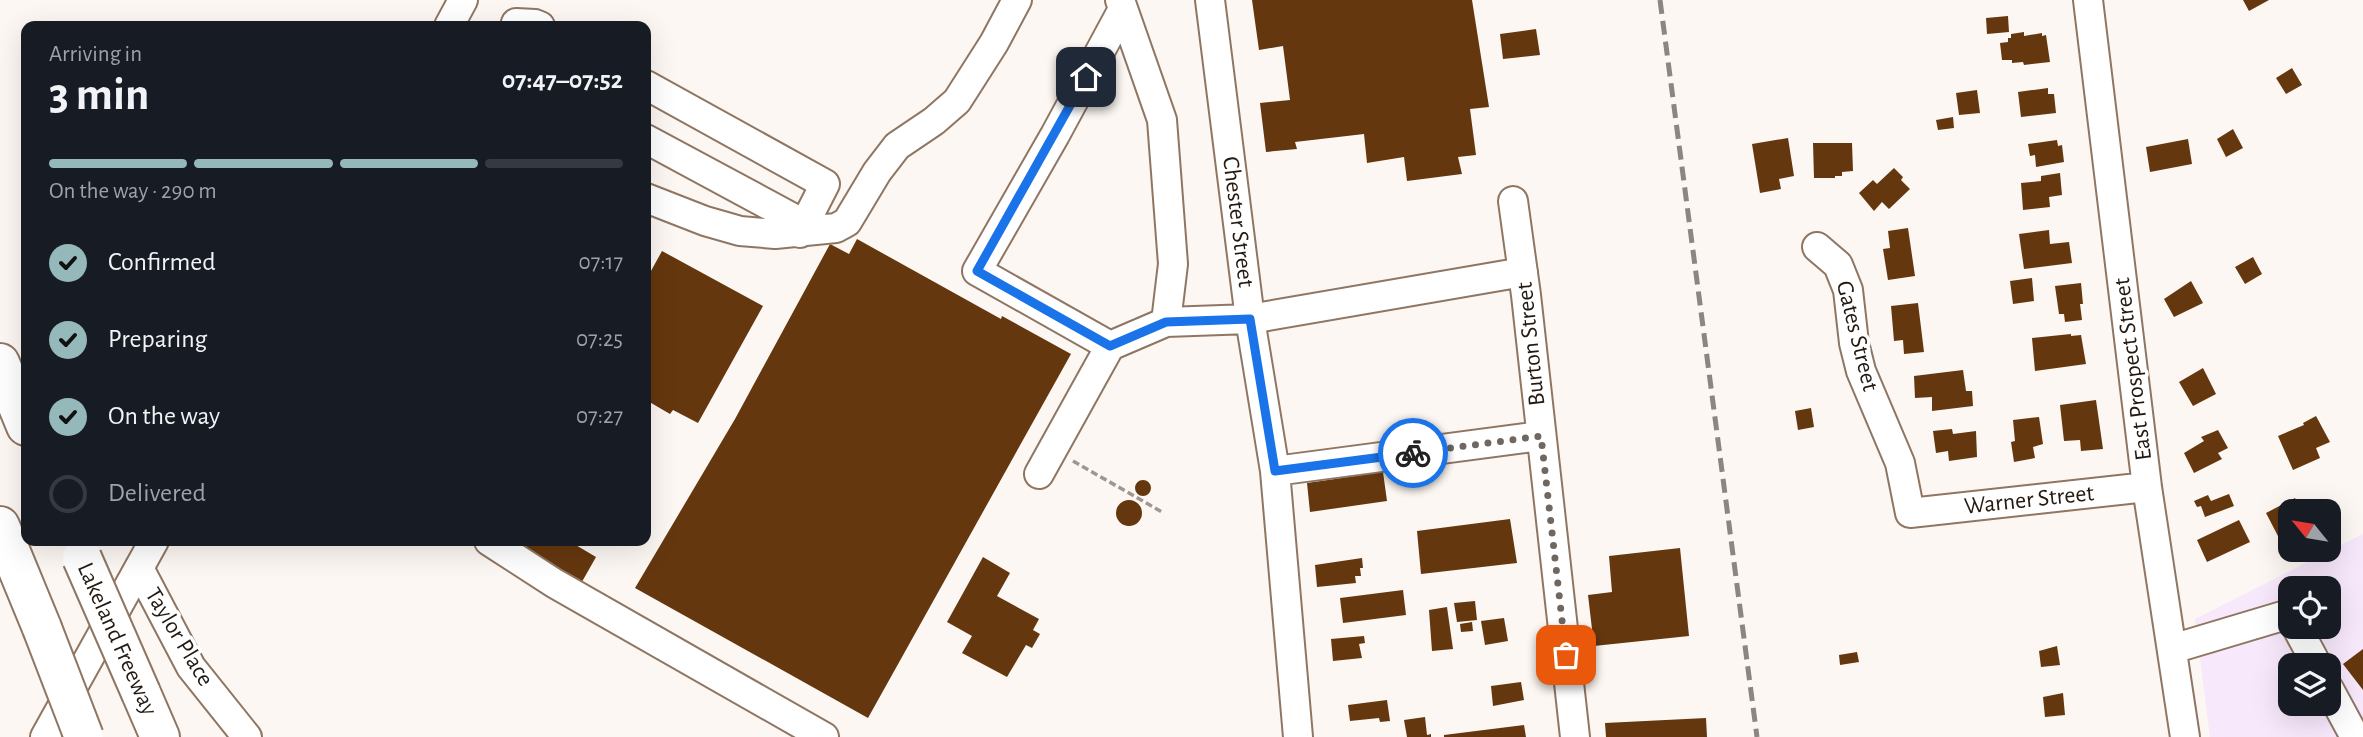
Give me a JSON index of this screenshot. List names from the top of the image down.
{
  "streets": {
    "highway": ["Lakeland Freeway"],
    "street": [
      "Chester Street",
      "Gates Street",
      "Burton Street",
      "East Prospect Street",
      "Warner Street",
      "Taylor Place"
    ]
  },
  "crossings": [
    ["Gates Street", "Warner Street"],
    ["East Prospect Street", "Warner Street"]
  ],
  "north": "top left",
  "page": {
    "heading": ["3 min", "Arriving in", "07:47–07:52"],
    "bar": "On the way · 290 m",
    "list": [
      ["Confirmed", "07:17"],
      ["Preparing", "07:25"],
      ["On the way", "07:27"],
      "Delivered"
    ]
  }
}
